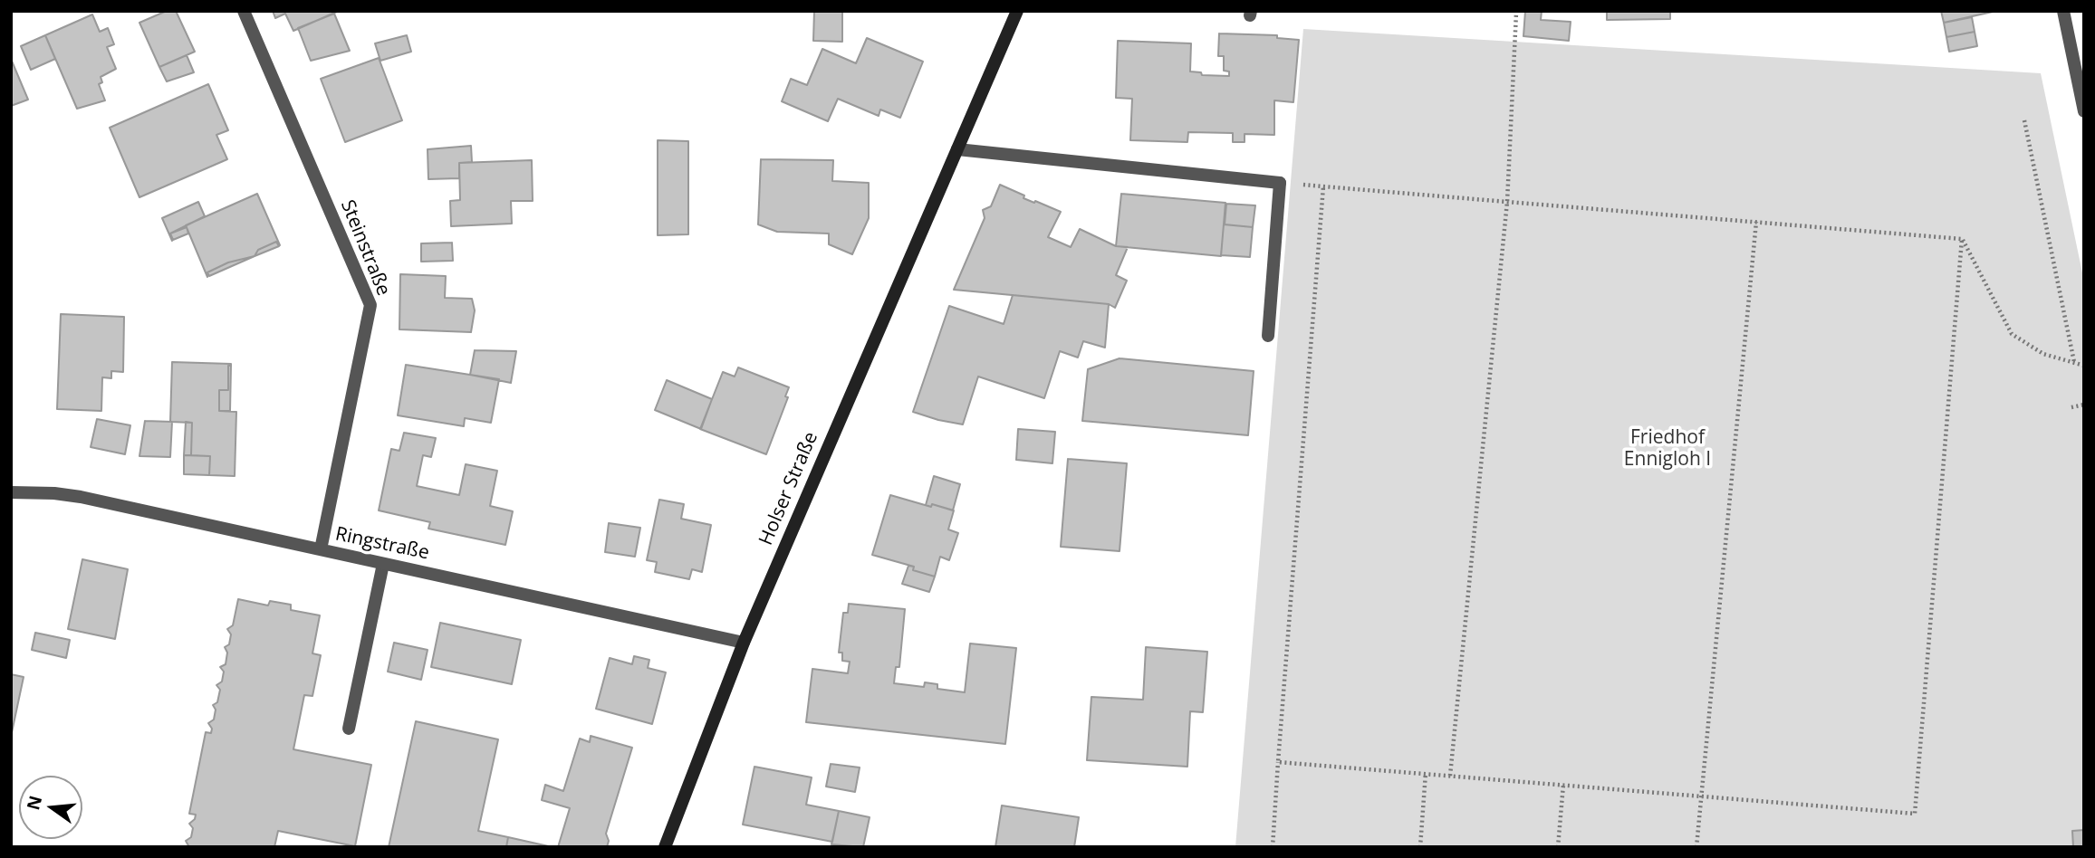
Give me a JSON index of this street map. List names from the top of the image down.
{
  "streets": {
    "main road": ["Holser Straße"],
    "street": ["Steinstraße", "Ringstraße"]
  },
  "crossings": [
    ["Steinstraße", "Ringstraße"],
    ["Holser Straße", "Ringstraße"]
  ],
  "parks": ["Friedhof Ennigloh I"],
  "north": "left"
}
